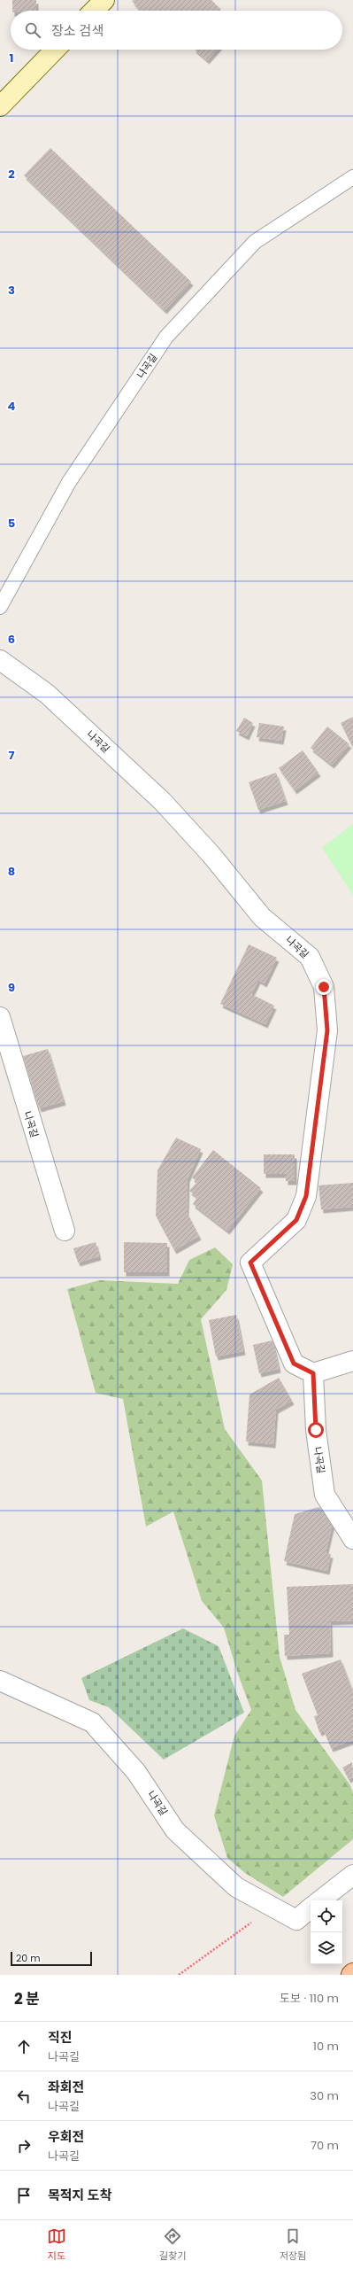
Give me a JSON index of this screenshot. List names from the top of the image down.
{
  "streets": {
    "street": ["나곡길"]
  },
  "scale_bar": "20 m",
  "page": {
    "search": "장소 검색",
    "scale": "20 m",
    "heading": ["2 분", "도보 · 110 m"],
    "list": [
      ["직진", "나곡길", "10 m"],
      ["좌회전", "나곡길", "30 m"],
      ["우회전", "나곡길", "70 m"],
      "목적지 도착"
    ],
    "nav": ["지도", "길찾기", "저장됨"]
  },
  "grid": {
    "rows": [
      "1",
      "2",
      "3",
      "4",
      "5",
      "6",
      "7",
      "8",
      "9"
    ]
  }
}
